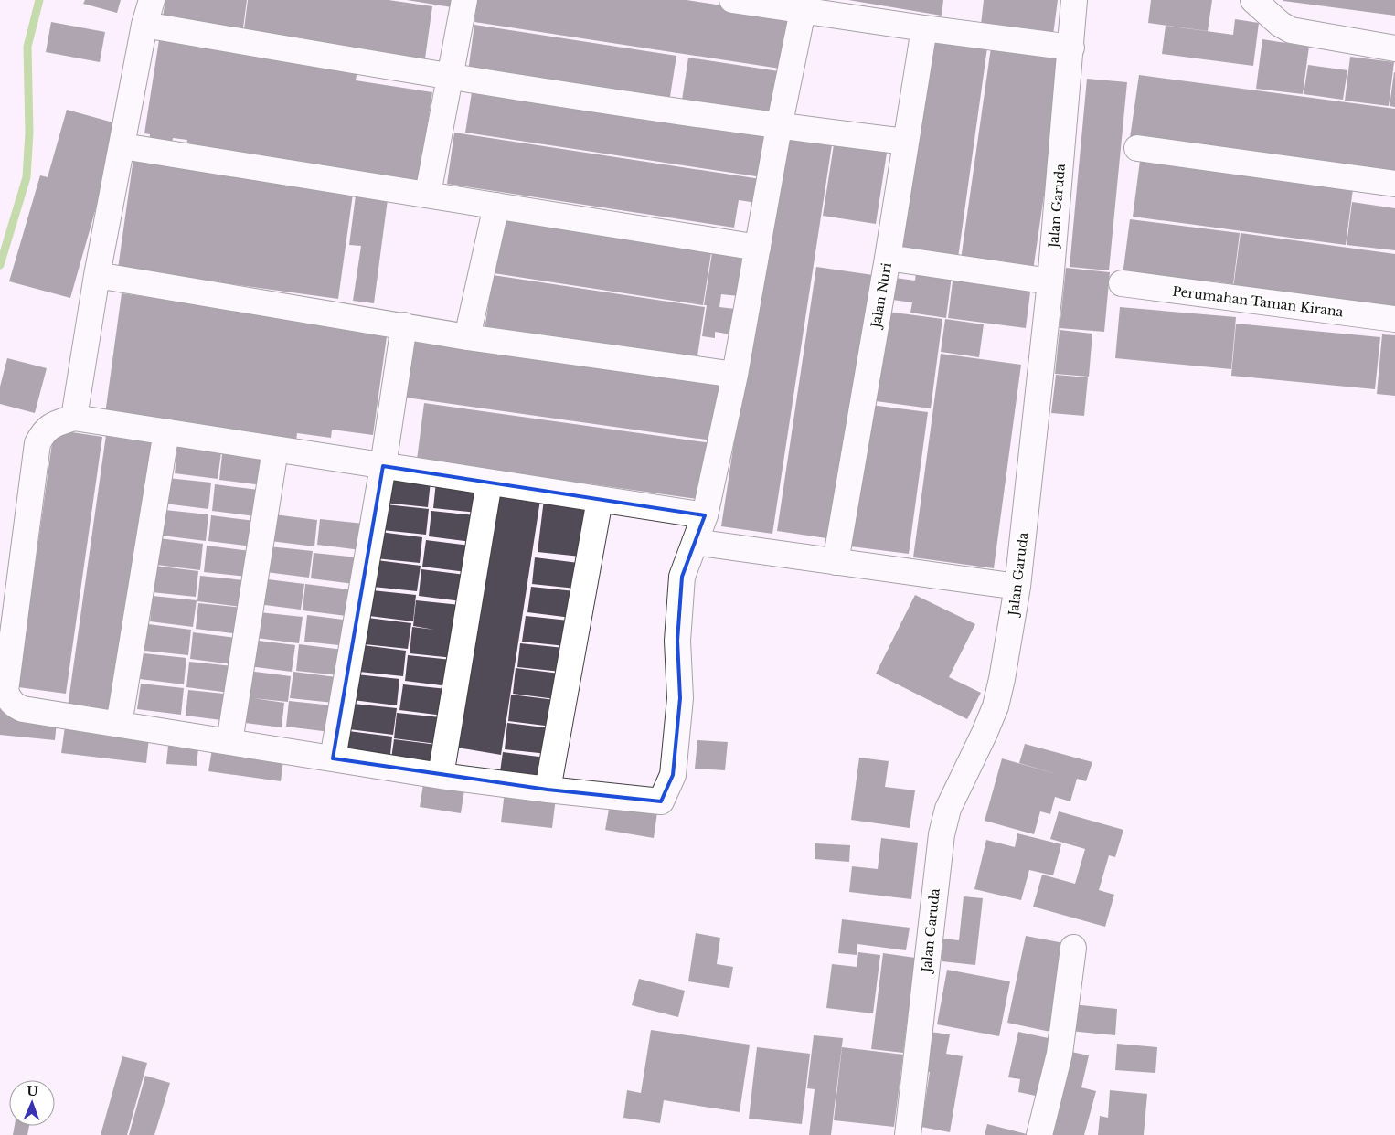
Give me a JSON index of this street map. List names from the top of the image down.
{
  "streets": {
    "street": ["Jalan Garuda", "Jalan Nuri", "Perumahan Taman Kirana"]
  },
  "north": "top"
}
